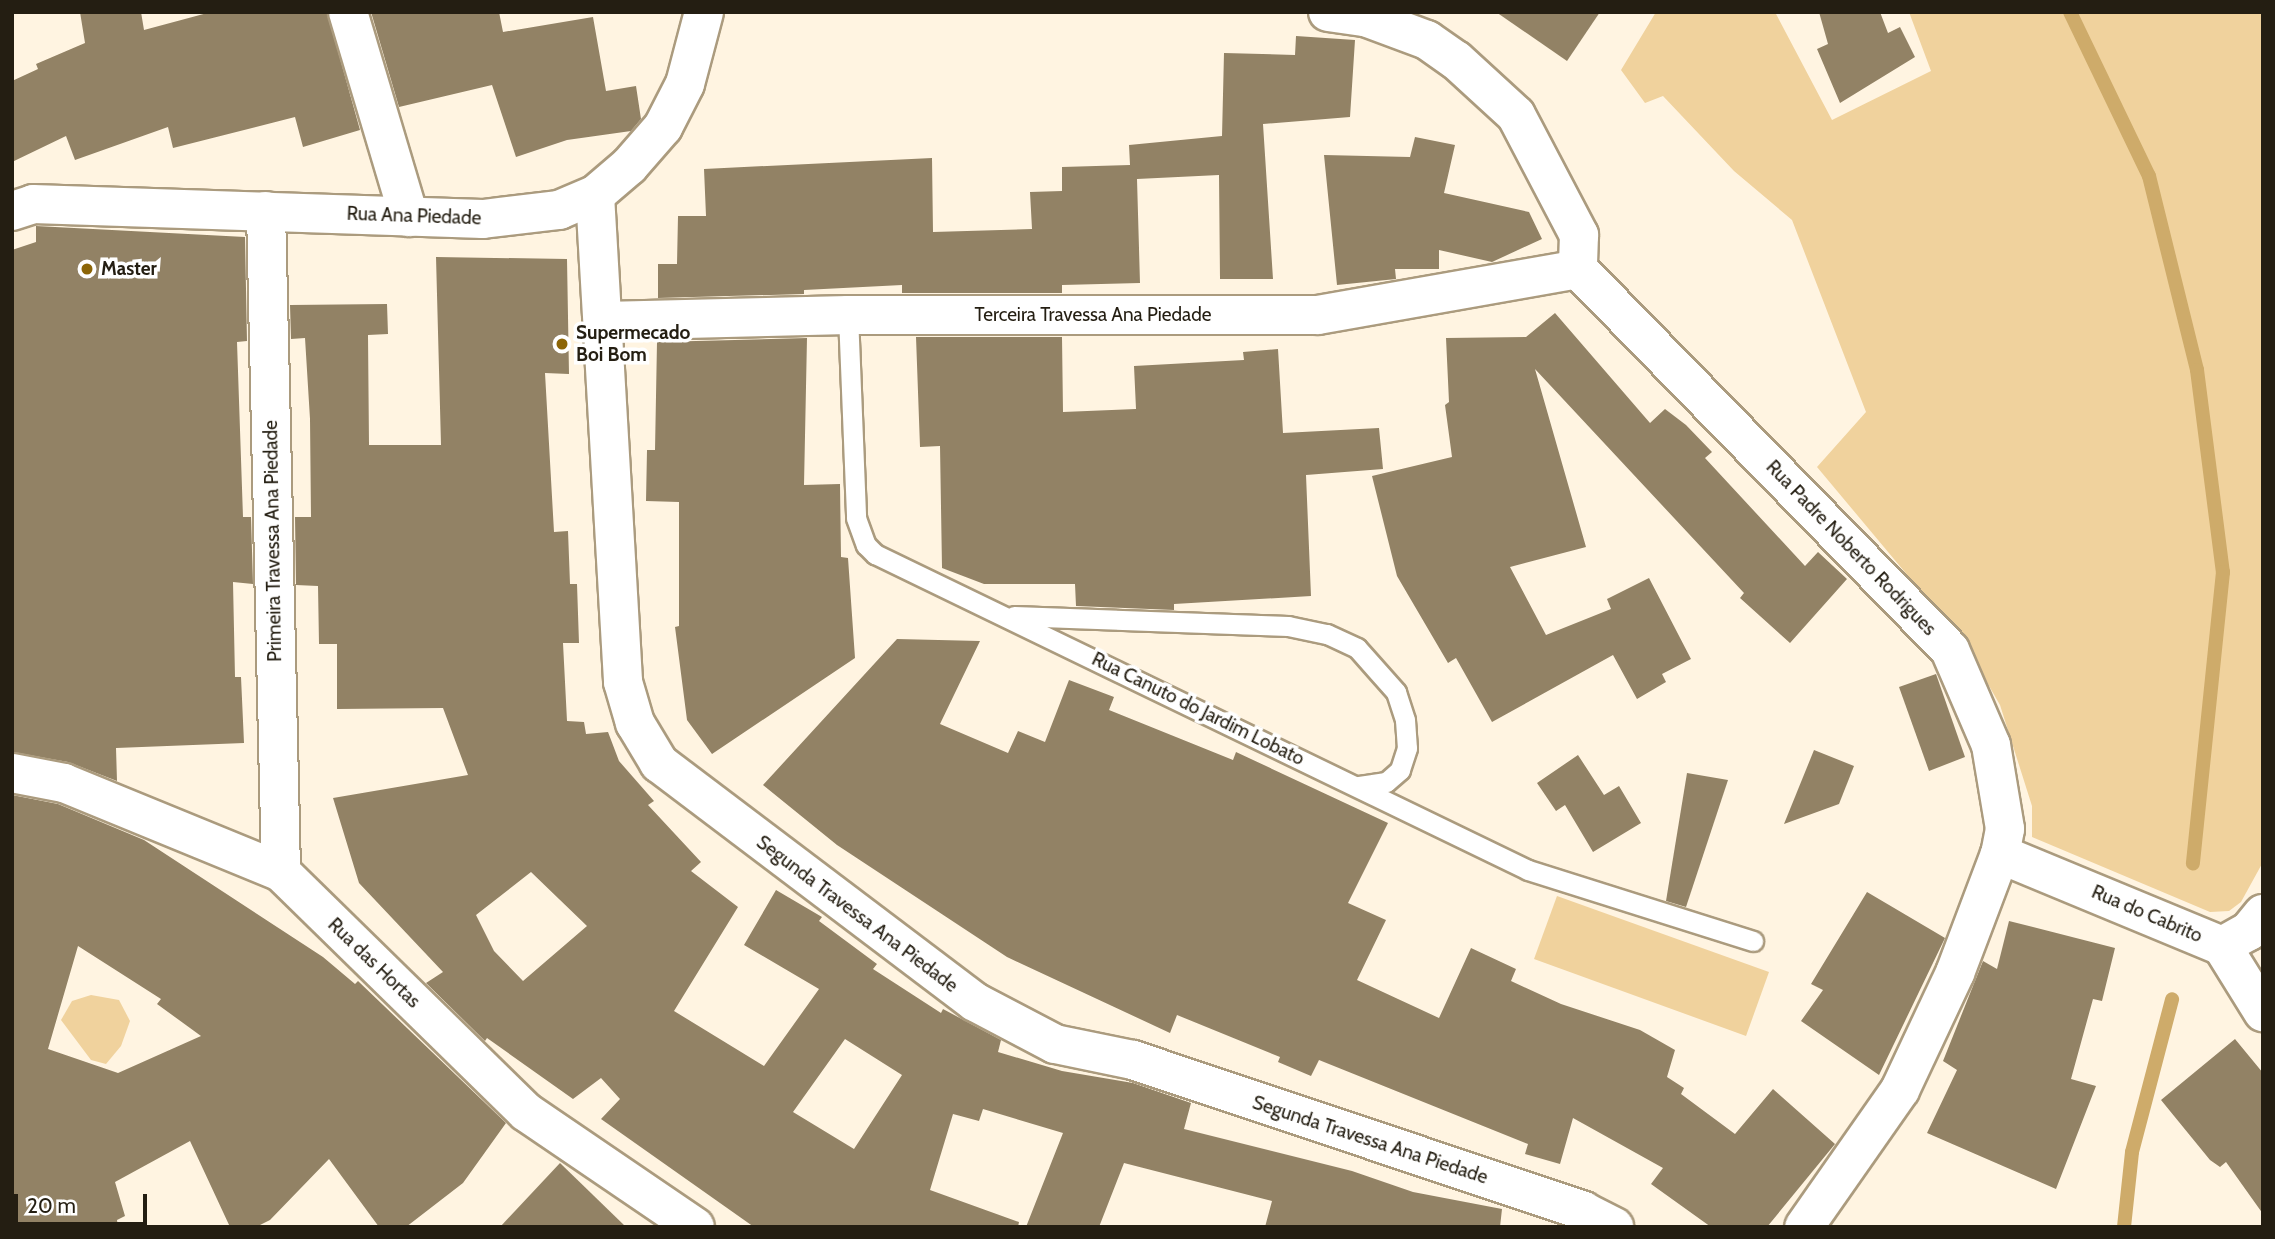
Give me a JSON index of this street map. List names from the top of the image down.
{
  "streets": {
    "street": [
      "Rua Ana Piedade",
      "Terceira Travessa Ana Piedade",
      "Primeira Travessa Ana Piedade",
      "Rua Padre Noberto Rodrigues",
      "Segunda Travessa Ana Piedade",
      "Rua do Cabrito",
      "Rua das Hortas"
    ],
    "lane": ["Rua Canuto do Jardim Lobato"]
  },
  "crossings": [
    ["Rua Ana Piedade", "Primeira Travessa Ana Piedade"],
    ["Rua Ana Piedade", "Segunda Travessa Ana Piedade"],
    ["Terceira Travessa Ana Piedade", "Rua Padre Noberto Rodrigues"],
    ["Terceira Travessa Ana Piedade", "Rua Canuto do Jardim Lobato"],
    ["Terceira Travessa Ana Piedade", "Segunda Travessa Ana Piedade"],
    ["Primeira Travessa Ana Piedade", "Rua das Hortas"],
    ["Rua Padre Noberto Rodrigues", "Rua do Cabrito"]
  ],
  "places": ["Master", "Supermecado Boi Bom"],
  "scale_bar": "20 m"
}
